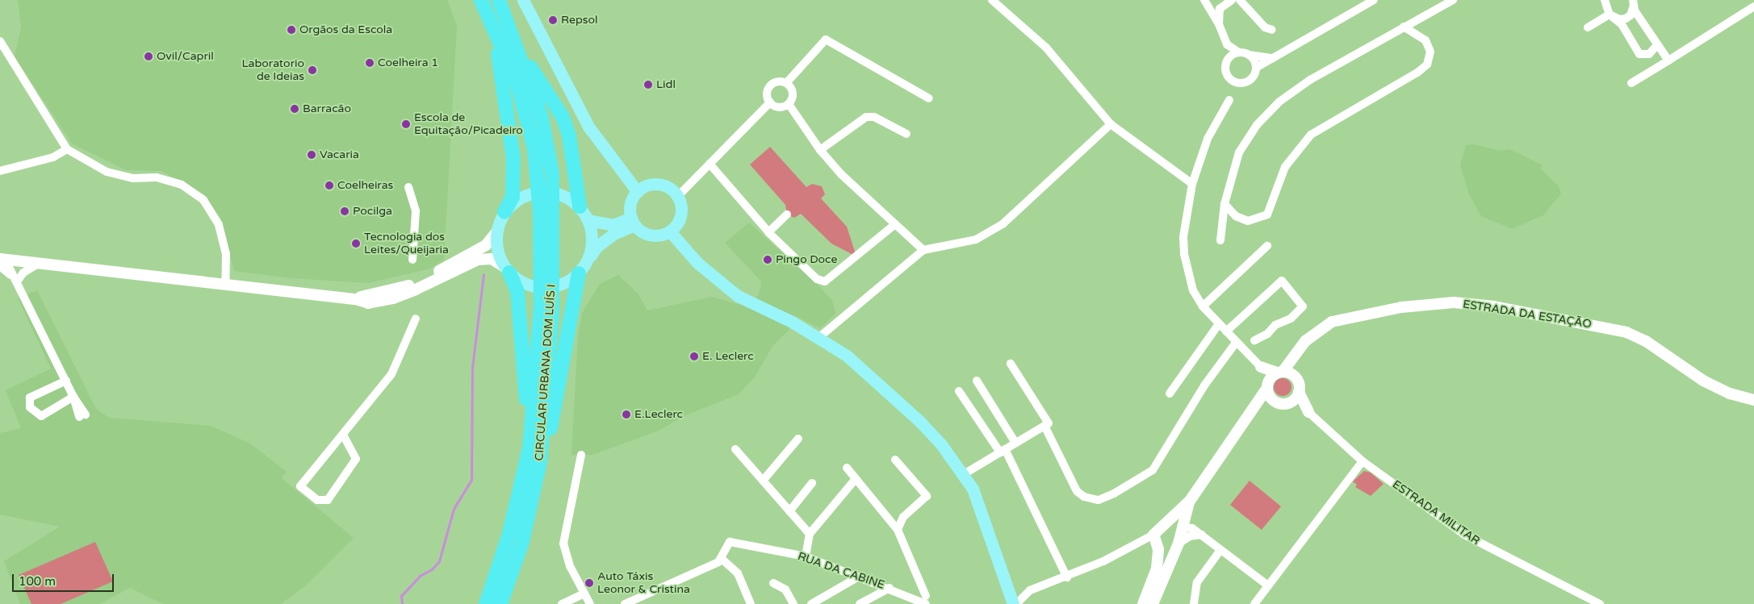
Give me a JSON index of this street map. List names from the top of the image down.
{
  "streets": {
    "highway": ["CIRCULAR URBANA DOM LUÍS I"],
    "street": ["ESTRADA DA ESTAÇÃO", "ESTRADA MILITAR", "RUA DA CABINE"]
  },
  "crossings": [
    ["ESTRADA DA ESTAÇÃO", "ESTRADA MILITAR"]
  ],
  "places": [
    "Repsol",
    "Orgãos da Escola",
    "Ovil/Capril",
    "Coelheira 1",
    "Laboratorio de Ideias",
    "Lidl",
    "Barracão",
    "Escola de Equitação/Picadeiro",
    "Vacaria",
    "Coelheiras",
    "Pocilga",
    "Tecnologia dos Leites/Queijaria",
    "Pingo Doce",
    "E. Leclerc",
    "E.Leclerc",
    "Auto Táxis Leonor & Cristina"
  ],
  "scale_bar": "100 m"
}
